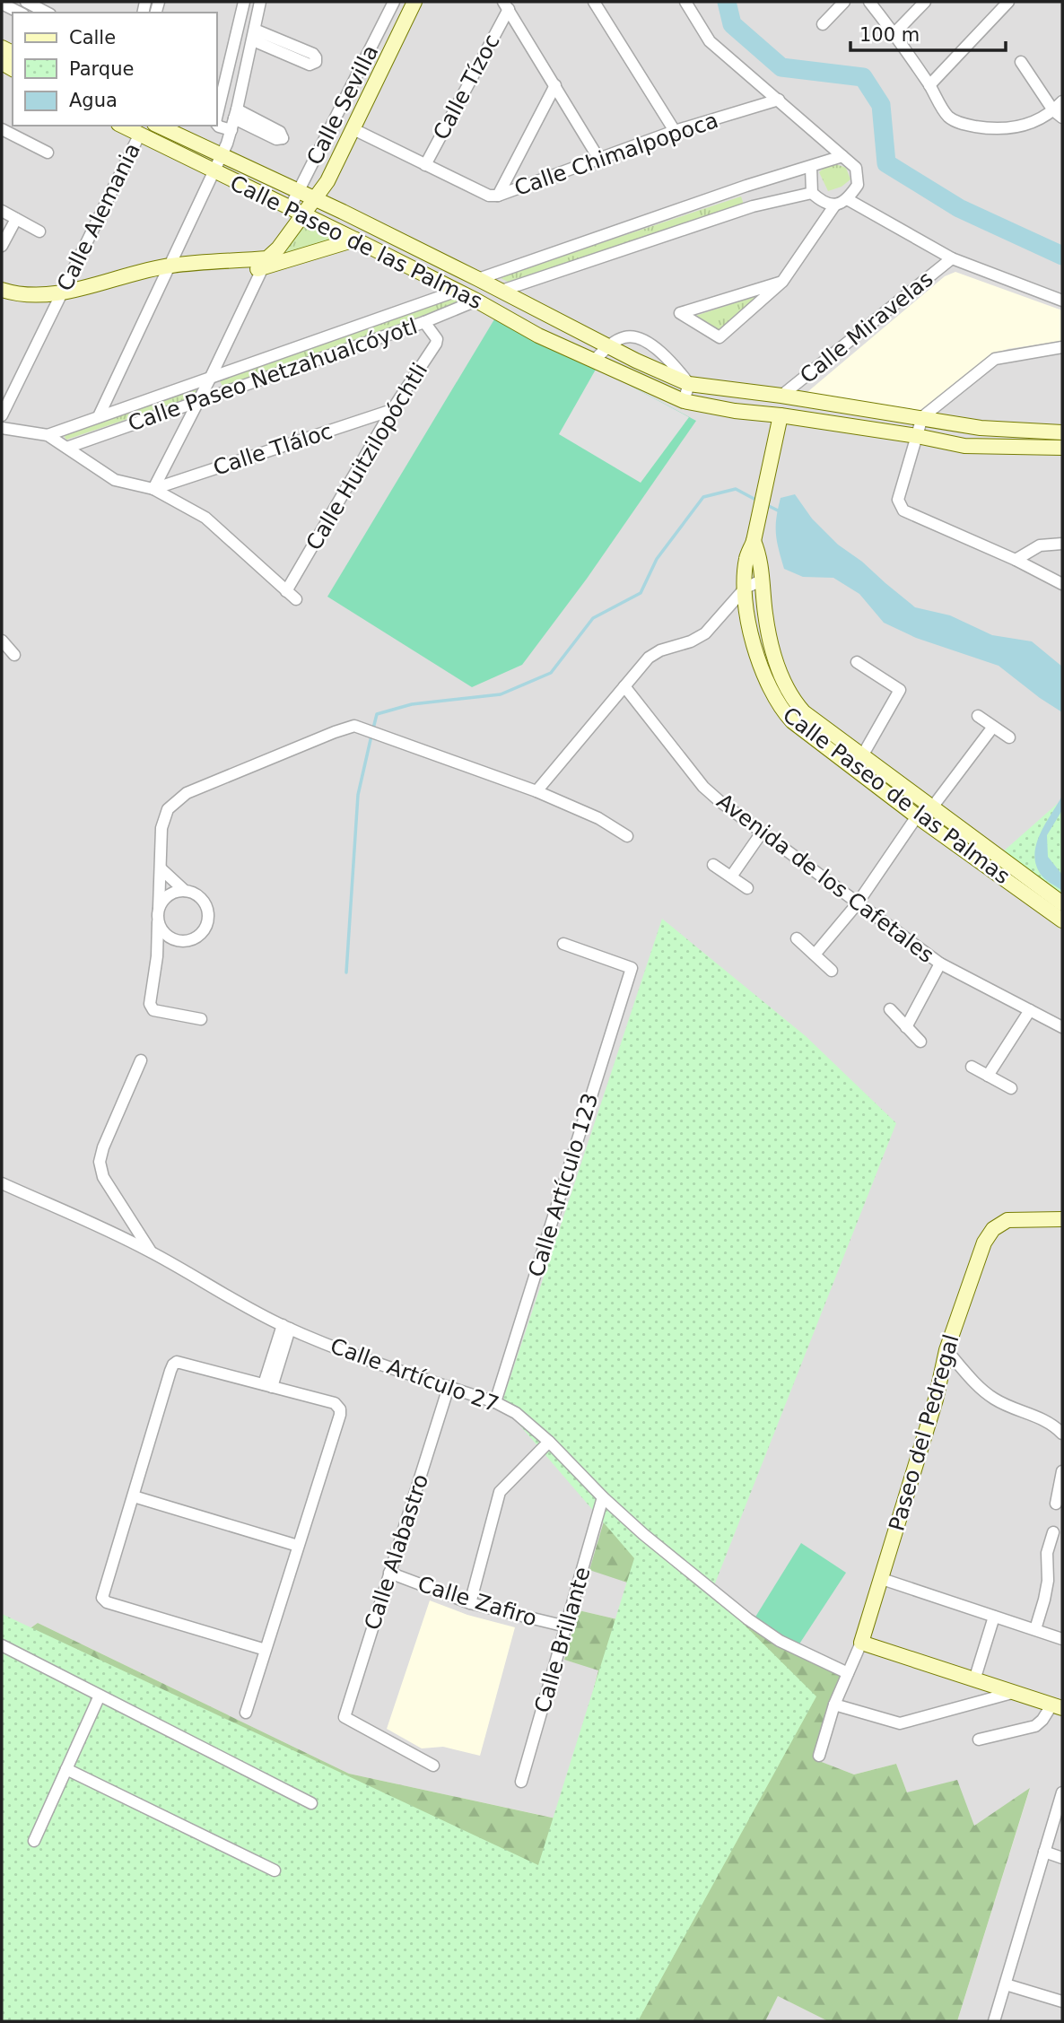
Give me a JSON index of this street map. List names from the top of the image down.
{
  "streets": {
    "street": [
      "Calle Tízoc",
      "Calle Sevilla",
      "Calle Chimalpopoca",
      "Calle Alemania",
      "Calle Paseo de las Palmas",
      "Calle Miravelas",
      "Calle Paseo Netzahualcóyotl",
      "Calle Tláloc",
      "Calle Huitzilopóchtli",
      "Avenida de los Cafetales",
      "Calle Artículo 123",
      "Calle Artículo 27",
      "Paseo del Pedregal",
      "Calle Alabastro",
      "Calle Zafiro",
      "Calle Brillante"
    ]
  },
  "crossings": [
    ["Calle Tízoc", "Calle Chimalpopoca"],
    ["Calle Sevilla", "Calle Paseo de las Palmas"],
    ["Calle Alemania", "Calle Paseo de las Palmas"],
    ["Calle Paseo de las Palmas", "Calle Miravelas"],
    ["Calle Paseo de las Palmas", "Calle Paseo Netzahualcóyotl"],
    ["Calle Paseo Netzahualcóyotl", "Calle Huitzilopóchtli"],
    ["Calle Tláloc", "Calle Huitzilopóchtli"],
    ["Calle Artículo 123", "Calle Artículo 27"],
    ["Calle Artículo 27", "Paseo del Pedregal"],
    ["Calle Artículo 27", "Calle Alabastro"],
    ["Calle Artículo 27", "Calle Brillante"],
    ["Calle Alabastro", "Calle Zafiro"],
    ["Calle Zafiro", "Calle Brillante"]
  ],
  "legend": ["Calle", "Parque", "Agua"],
  "scale_bar": "100 m"
}
